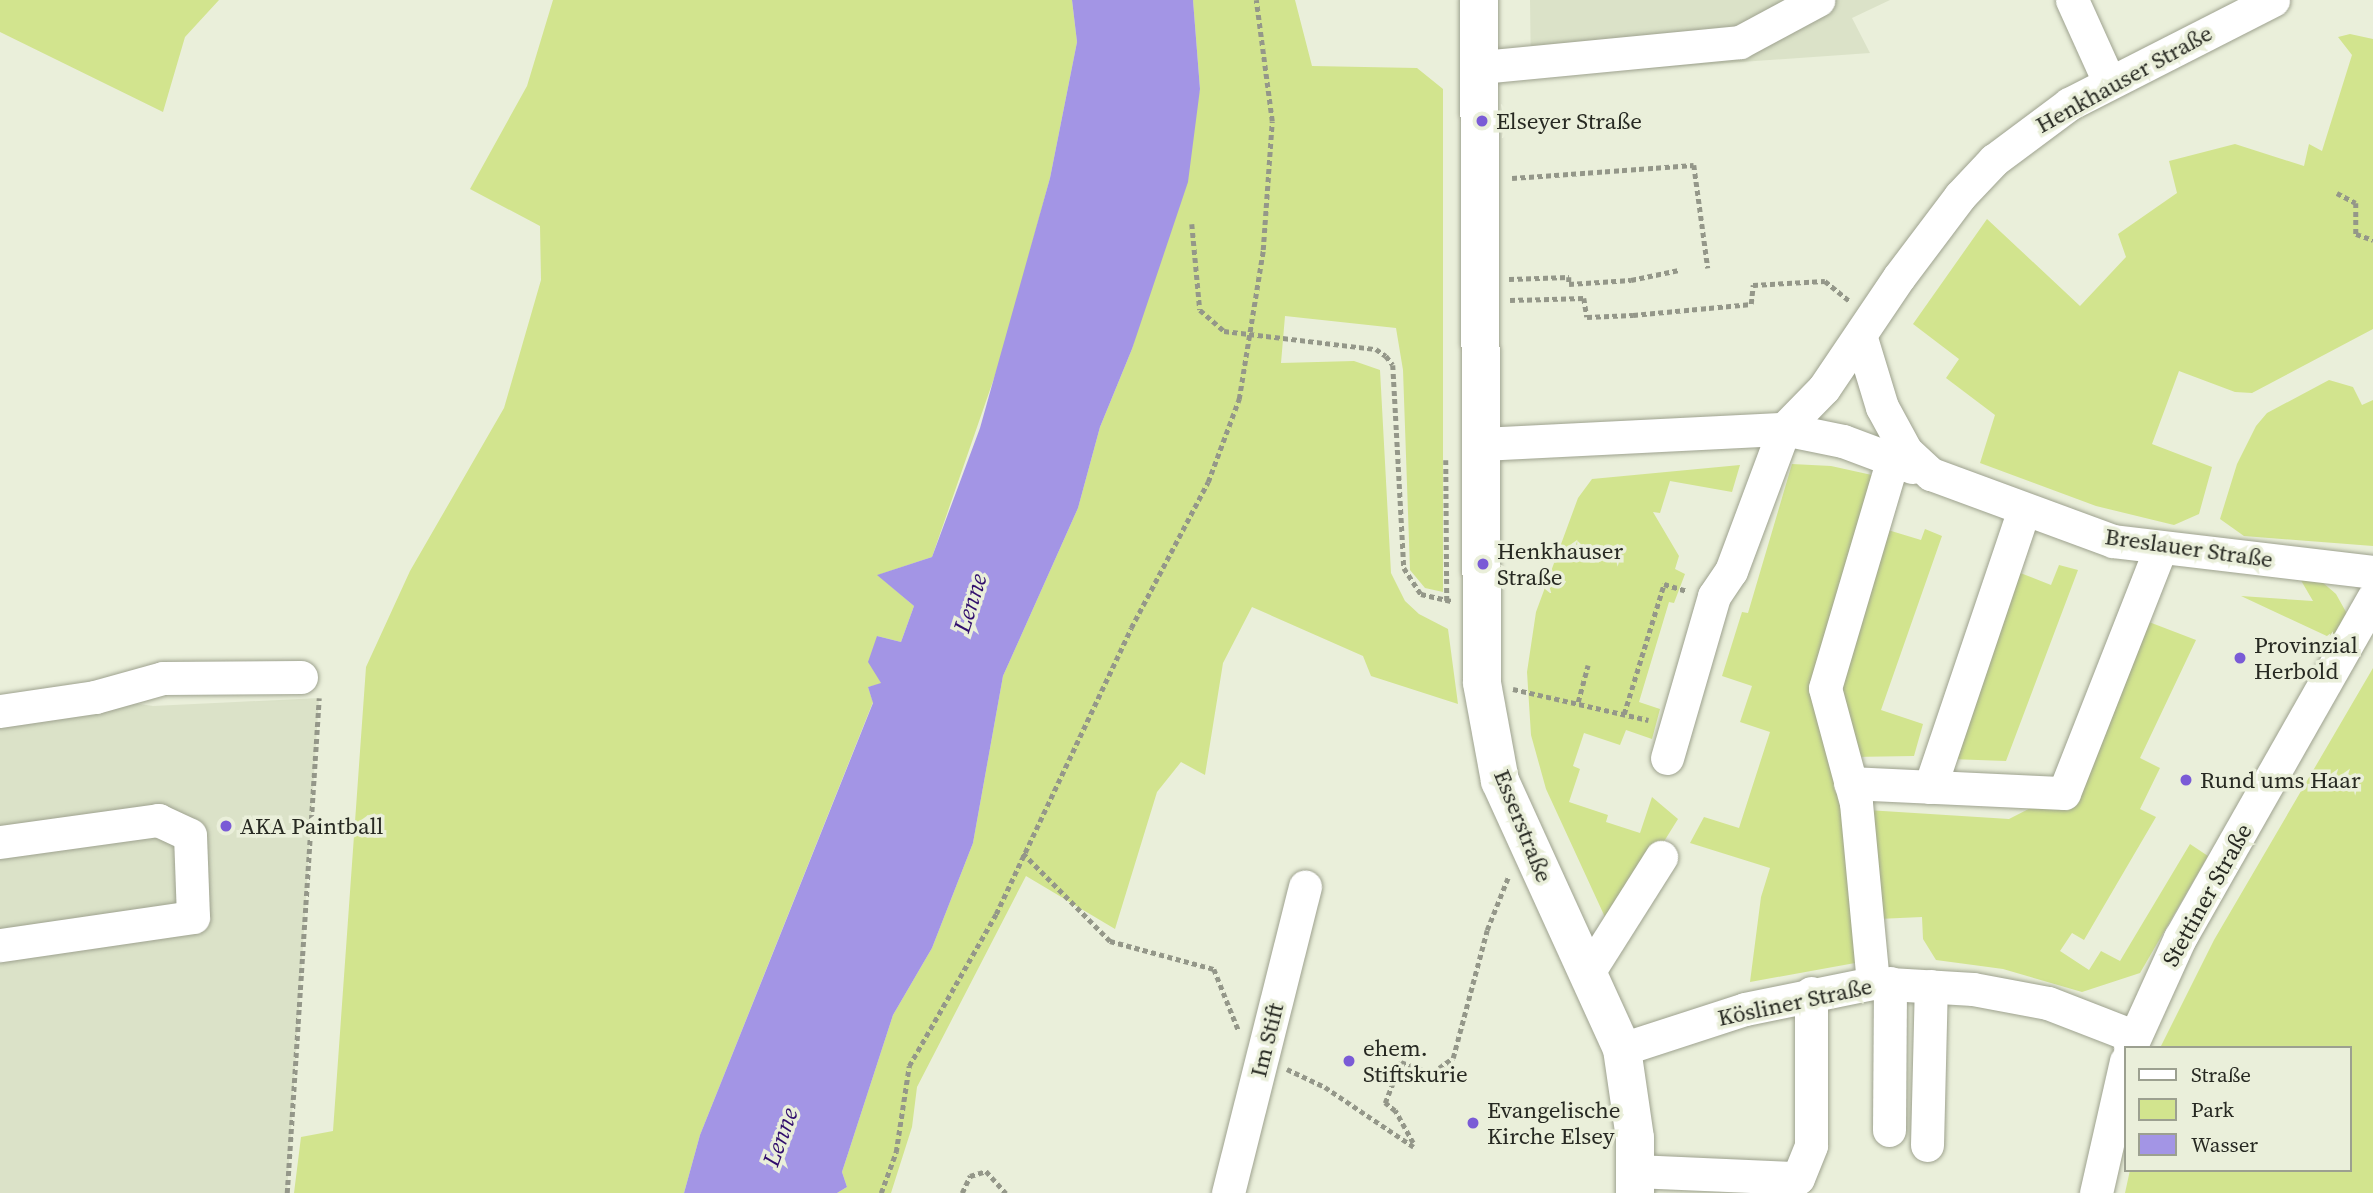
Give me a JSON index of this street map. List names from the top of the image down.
{
  "streets": {
    "main road": ["Esserstraße"],
    "street": [
      "Henkhauser Straße",
      "Breslauer Straße",
      "Stettiner Straße",
      "Kösliner Straße",
      "Im Stift"
    ]
  },
  "crossings": [
    ["Henkhauser Straße", "Breslauer Straße"],
    ["Esserstraße", "Kösliner Straße"]
  ],
  "water": ["Lenne"],
  "places": [
    "Elseyer Straße",
    "Henkhauser Straße",
    "Provinzial Herbold",
    "Rund ums Haar",
    "AKA Paintball",
    "ehem. Stiftskurie",
    "Evangelische Kirche Elsey"
  ],
  "legend": ["Straße", "Park", "Wasser"]
}
